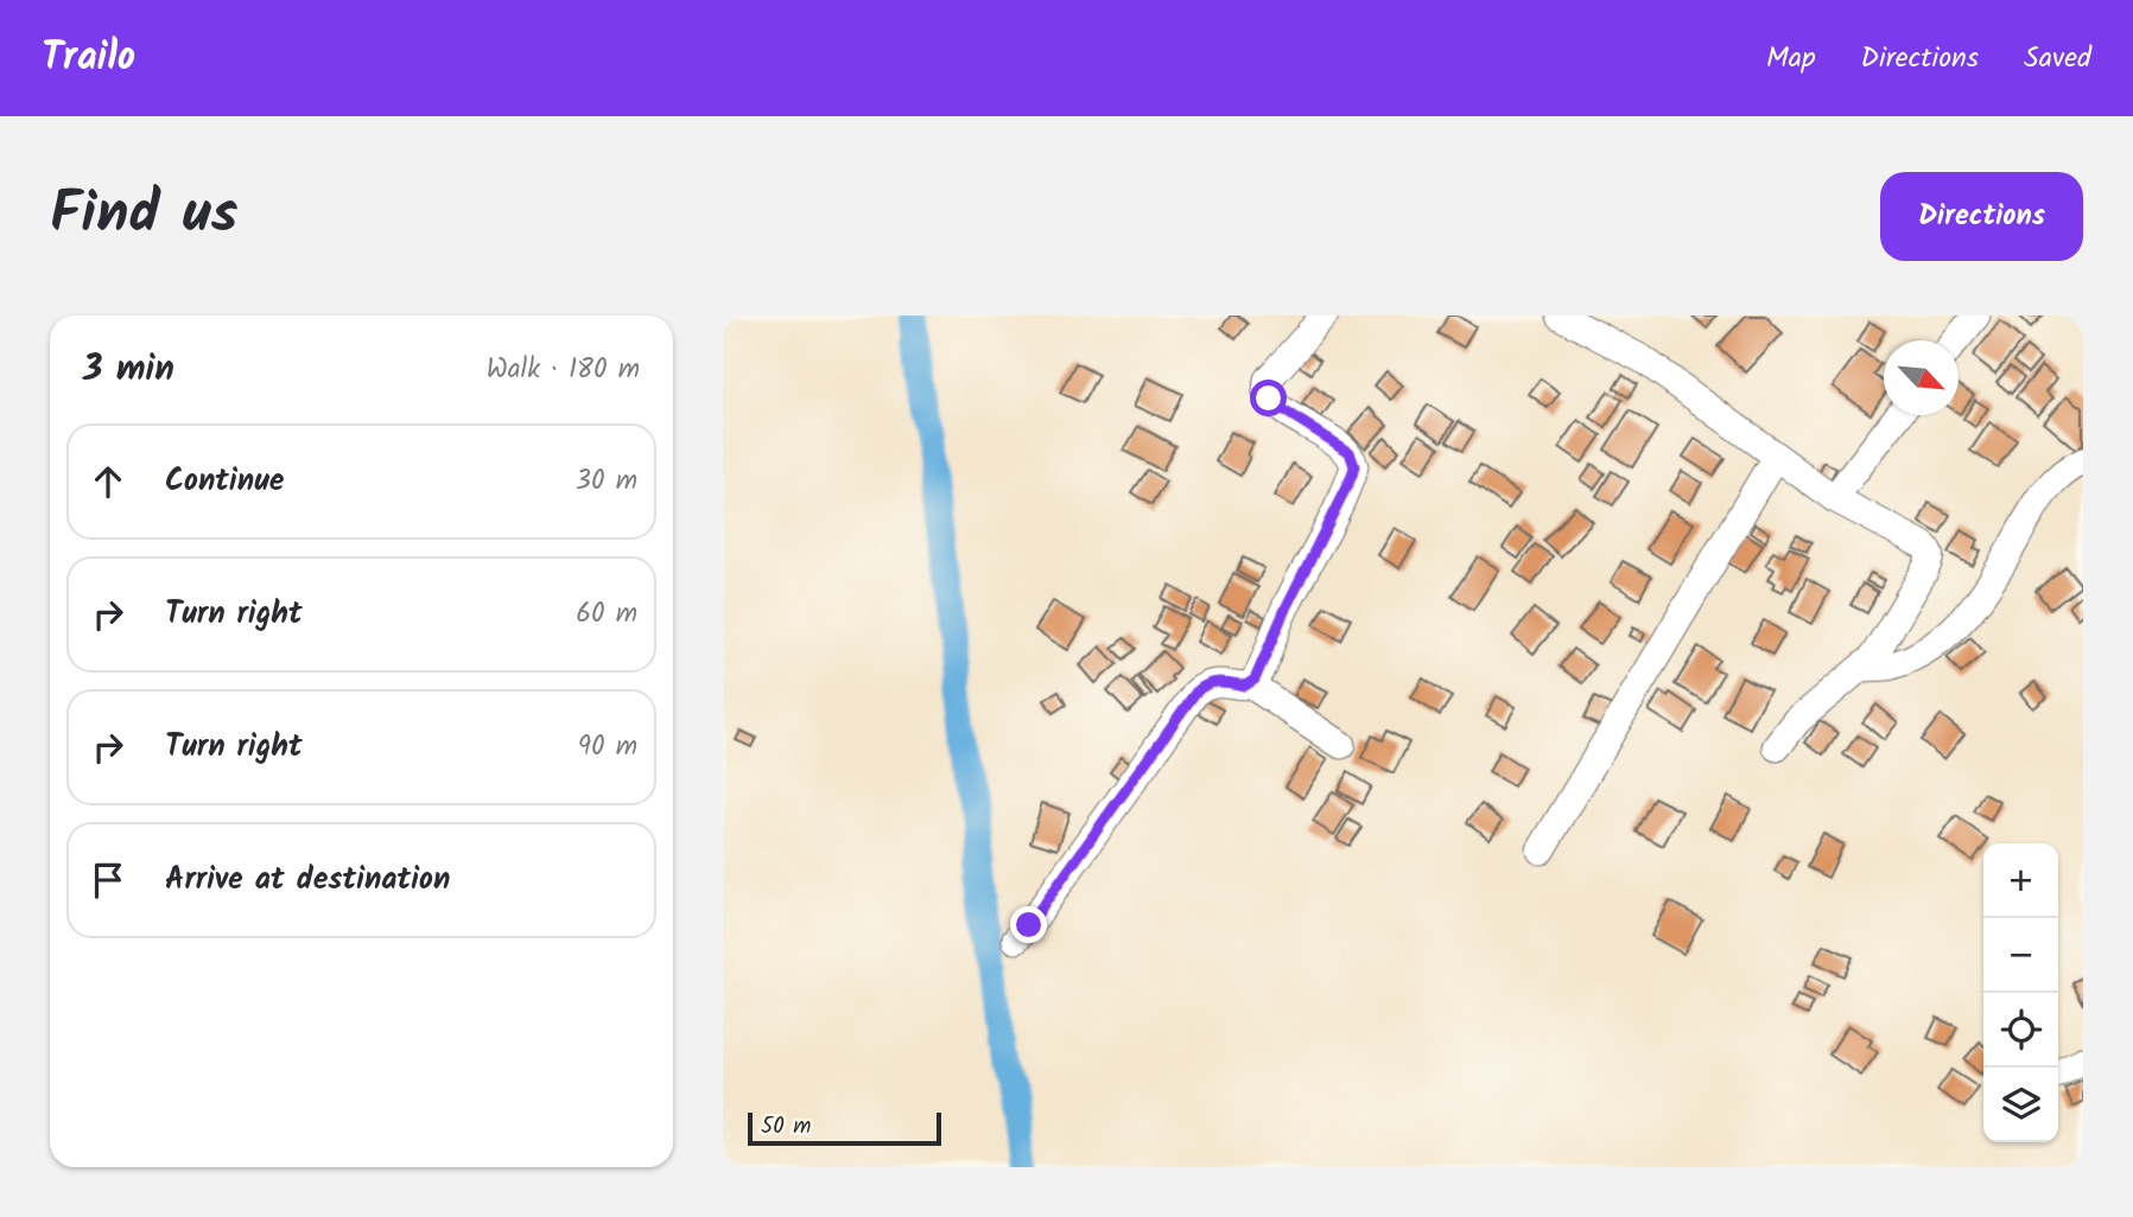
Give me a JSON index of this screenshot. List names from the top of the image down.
{
  "scale_bar": "50 m",
  "north": "bottom right",
  "page": {
    "header": "Trailo",
    "nav": ["Map", "Directions", "Saved"],
    "title": "Find us",
    "buttons": "Directions",
    "heading": ["3 min", "Walk · 180 m"],
    "list": [
      ["Continue", "30 m"],
      ["Turn right", "60 m"],
      ["Turn right", "90 m"],
      "Arrive at destination"
    ],
    "map_buttons": ["+", "−"],
    "scale": "50 m"
  }
}
